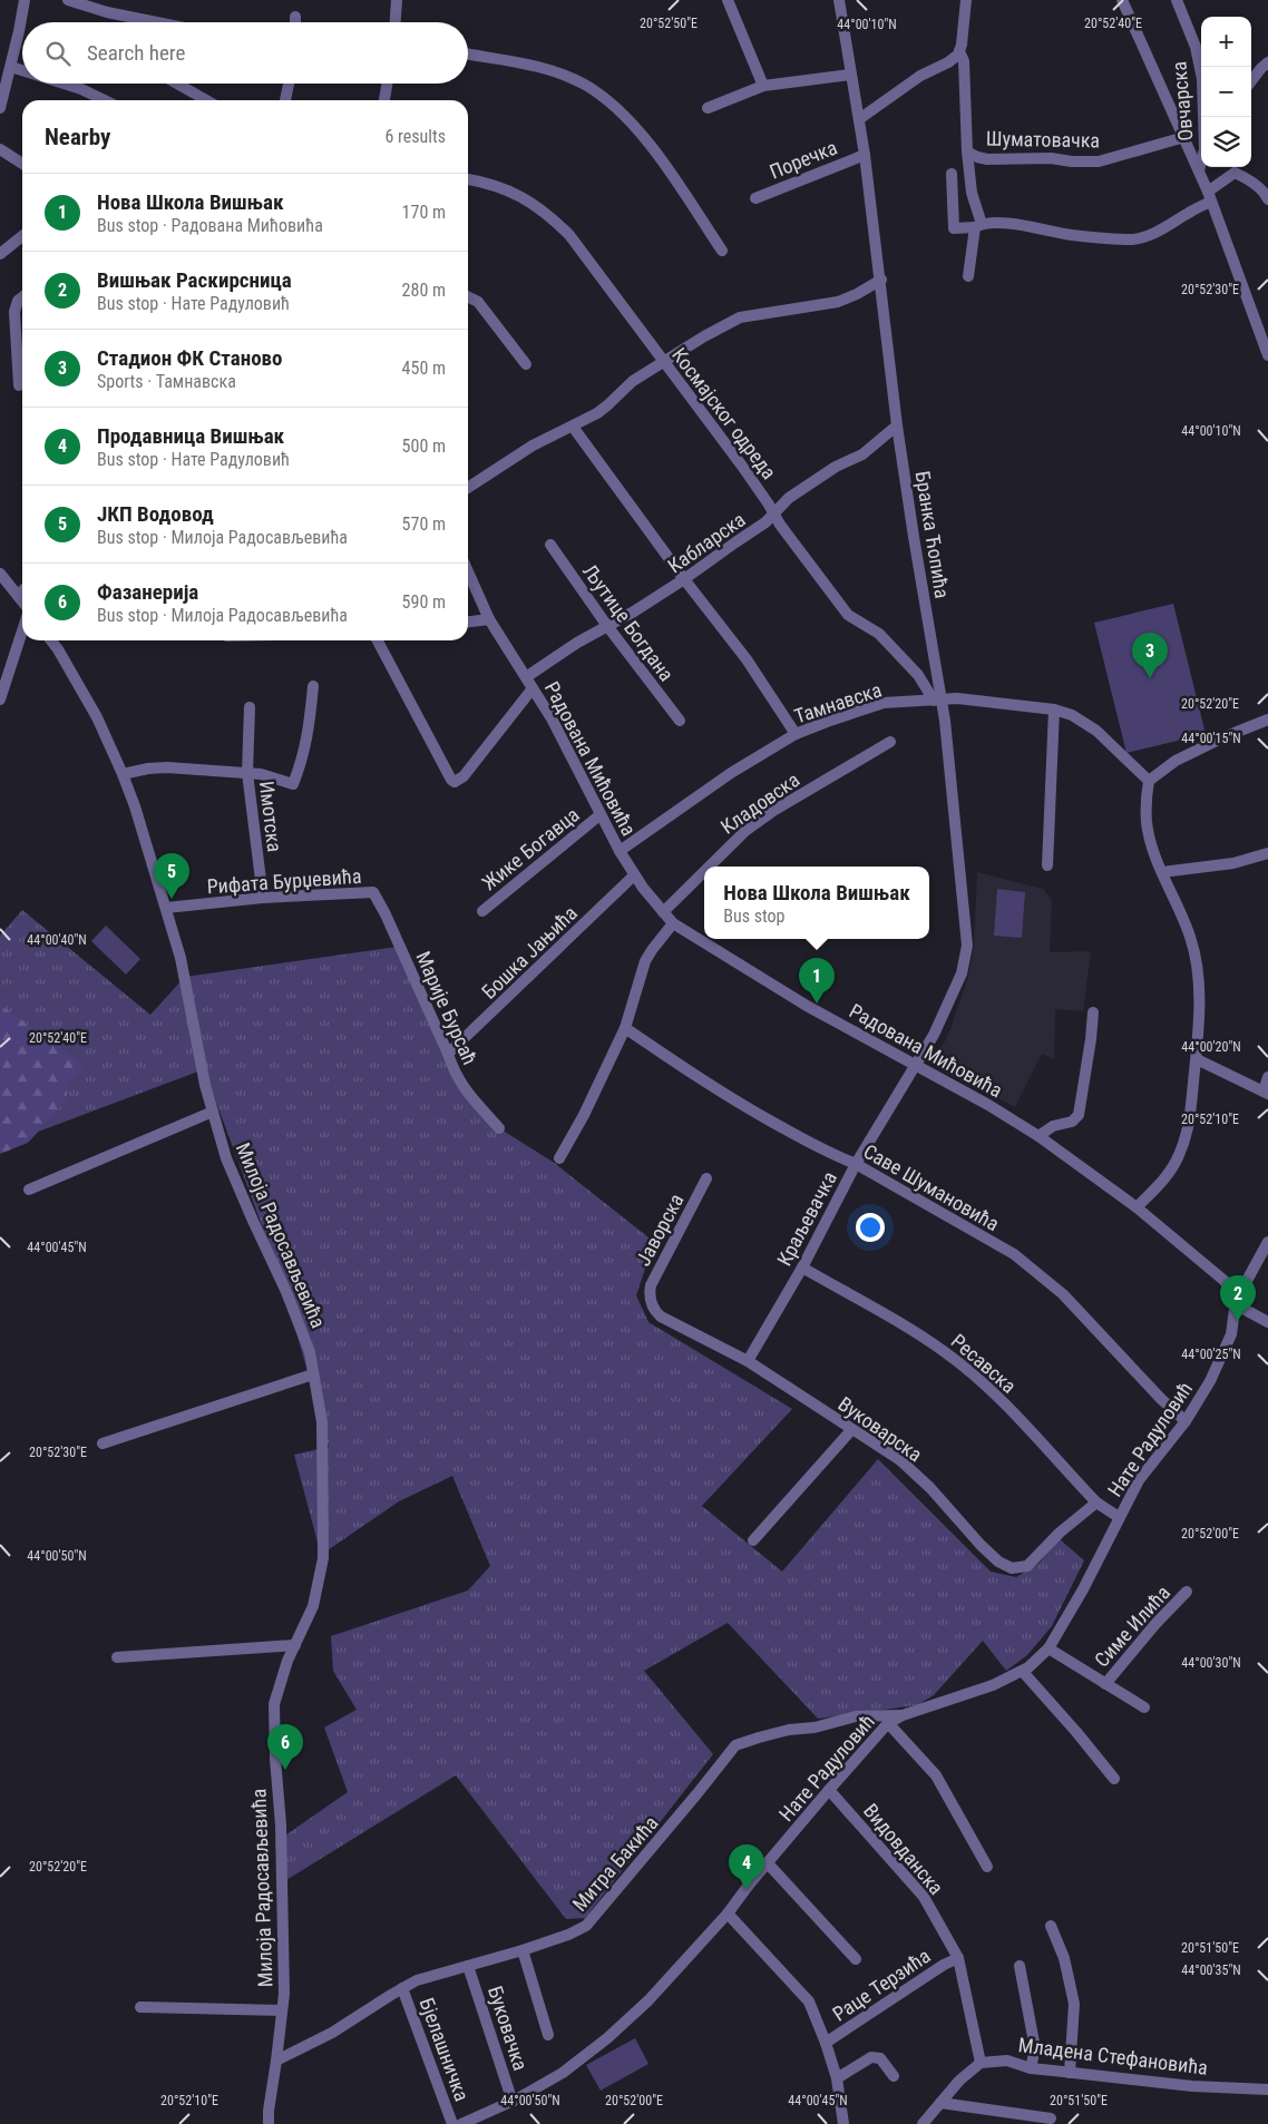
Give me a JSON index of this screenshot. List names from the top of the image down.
{
  "streets": {
    "street": [
      "Овчарска",
      "Шуматовачка",
      "Поречка",
      "Космајског одреда",
      "Бранка Ћопића",
      "Кабларска",
      "Љутице Богдана",
      "Тамнавска",
      "Радована Мићовића",
      "Кладовска",
      "Имотска",
      "Жике Богавца",
      "Рифата Бурџевића",
      "Бошка Јањића",
      "Марије Бурсаћ",
      "Саве Шумановића",
      "Краљевачка",
      "Јаворска",
      "Милоја Радосављевића",
      "Ресавска",
      "Вуковарска",
      "Нате Радуловић",
      "Симе Илића",
      "Видовданска",
      "Митра Бакића",
      "Раце Терзића",
      "Буковачка",
      "Бјелашничка",
      "Младена Стефановића"
    ]
  },
  "crossings": [
    ["Поречка", "Бранка Ћопића"],
    ["Космајског одреда", "Бранка Ћопића"],
    ["Космајског одреда", "Кабларска"],
    ["Космајског одреда", "Тамнавска"],
    ["Бранка Ћопића", "Кабларска"],
    ["Бранка Ћопића", "Тамнавска"],
    ["Бранка Ћопића", "Радована Мићовића"],
    ["Бранка Ћопића", "Краљевачка"],
    ["Кабларска", "Љутице Богдана"],
    ["Кабларска", "Радована Мићовића"],
    ["Тамнавска", "Радована Мићовића"],
    ["Радована Мићовића", "Кладовска"],
    ["Радована Мићовића", "Жике Богавца"],
    ["Радована Мићовића", "Бошка Јањића"],
    ["Радована Мићовића", "Краљевачка"],
    ["Радована Мићовића", "Нате Радуловић"],
    ["Имотска", "Рифата Бурџевића"],
    ["Рифата Бурџевића", "Марије Бурсаћ"],
    ["Рифата Бурџевића", "Милоја Радосављевића"],
    ["Бошка Јањића", "Марије Бурсаћ"],
    ["Саве Шумановића", "Краљевачка"],
    ["Саве Шумановића", "Нате Радуловић"],
    ["Краљевачка", "Ресавска"],
    ["Краљевачка", "Вуковарска"],
    ["Јаворска", "Вуковарска"],
    ["Милоја Радосављевића", "Митра Бакића"],
    ["Ресавска", "Вуковарска"],
    ["Ресавска", "Нате Радуловић"],
    ["Нате Радуловић", "Видовданска"],
    ["Нате Радуловић", "Митра Бакића"],
    ["Нате Радуловић", "Буковачка"],
    ["Видовданска", "Раце Терзића"],
    ["Видовданска", "Младена Стефановића"],
    ["Митра Бакића", "Буковачка"],
    ["Митра Бакића", "Бјелашничка"]
  ],
  "page": {
    "map_buttons": ["+", "−"],
    "search": "Search here",
    "heading": ["Nearby", "6 results"],
    "list": [
      {
        "mark": "1",
        "name": "Нова Школа Вишњак",
        "note": "Bus stop · Радована Мићовића",
        "value": "170 m"
      },
      {
        "mark": "2",
        "name": "Вишњак Раскирсница",
        "note": "Bus stop · Нате Радуловић",
        "value": "280 m"
      },
      {
        "mark": "3",
        "name": "Стадион ФК Станово",
        "note": "Sports · Тамнавска",
        "value": "450 m"
      },
      {
        "mark": "4",
        "name": "Продавница Вишњак",
        "note": "Bus stop · Нате Радуловић",
        "value": "500 m"
      },
      {
        "mark": "5",
        "name": "ЈКП Водовод",
        "note": "Bus stop · Милоја Радосављевића",
        "value": "570 m"
      },
      {
        "mark": "6",
        "name": "Фазанерија",
        "note": "Bus stop · Милоја Радосављевића",
        "value": "590 m"
      }
    ],
    "pins": [
      "3",
      "5",
      "1",
      "2",
      "6",
      "4"
    ],
    "popup": ["Нова Школа Вишњак", "Bus stop"]
  },
  "coordinates": [
    "20°52'50\"E",
    "20°52'40\"E",
    "44°00'10\"N",
    "20°52'30\"E",
    "20°52'20\"E",
    "44°00'15\"N",
    "44°00'40\"N",
    "44°00'20\"N",
    "20°52'10\"E",
    "44°00'45\"N",
    "44°00'25\"N",
    "20°52'00\"E",
    "44°00'50\"N",
    "44°00'30\"N",
    "20°51'50\"E",
    "44°00'35\"N"
  ]
}
